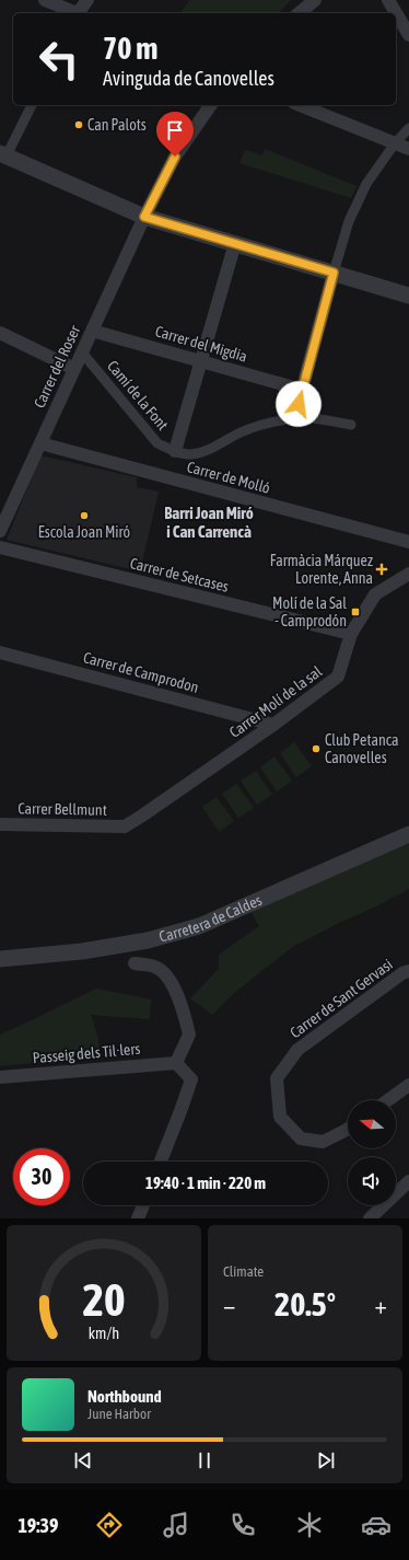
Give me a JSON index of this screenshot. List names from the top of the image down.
{
  "streets": {
    "street": [
      "Carrer del Migdia",
      "Carrer del Roser",
      "Camí de la Font",
      "Carrer de Molló",
      "Carrer de Setcases",
      "Carrer de Camprodon",
      "Carrer Molí de la sal",
      "Carrer Bellmunt",
      "Carretera de Caldes",
      "Carrer de Sant Gervasi",
      "Passeig dels Til·lers"
    ]
  },
  "crossings": [
    ["Carrer del Migdia", "Carrer del Roser"],
    ["Carrer del Roser", "Camí de la Font"],
    ["Carrer del Roser", "Carrer de Molló"],
    ["Carrer de Setcases", "Carrer Molí de la sal"],
    ["Carrer de Camprodon", "Carrer Molí de la sal"],
    ["Carrer Molí de la sal", "Carrer Bellmunt"]
  ],
  "districts": ["Barri Joan Miró i Can Carrencà"],
  "places": {
    "other": ["Can Palots", "Escola Joan Miró", "Club Petanca Canovelles"],
    "health": ["Farmàcia Márquez Lorente, Anna"],
    "transit": ["Molí de la Sal - Camprodón"]
  },
  "north": "left",
  "page": {
    "turn": ["70 m", "Avinguda de Canovelles"],
    "limit": "30",
    "trip": "19:40 · 1 min · 220 m",
    "tile": "Climate",
    "heat": ["−", "20.5°", "+"],
    "song": ["Northbound", "June Harbor"],
    "tabs": "19:39",
    "gauge": ["20", "km/h"]
  }
}
